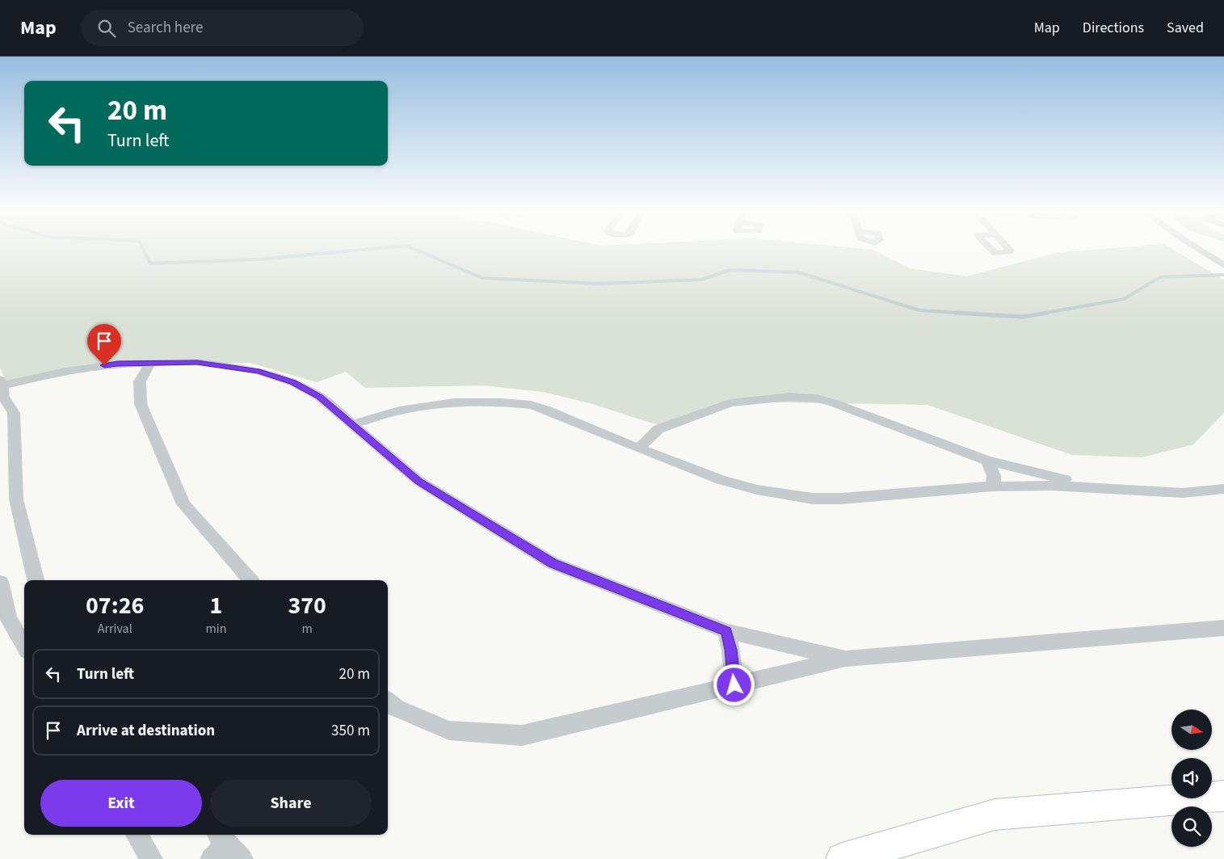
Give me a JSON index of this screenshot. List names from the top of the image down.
{
  "north": "right",
  "page": {
    "header": "Map",
    "search": "Search here",
    "nav": ["Map", "Directions", "Saved"],
    "turn": ["20 m", "Turn left"],
    "eta": [
      "07:26",
      "Arrival",
      "1",
      "min",
      "370",
      "m"
    ],
    "list": [
      {
        "name": "Turn left",
        "value": "20 m"
      },
      {
        "name": "Arrive at destination",
        "value": "350 m"
      }
    ],
    "buttons": ["Exit", "Share"]
  }
}
